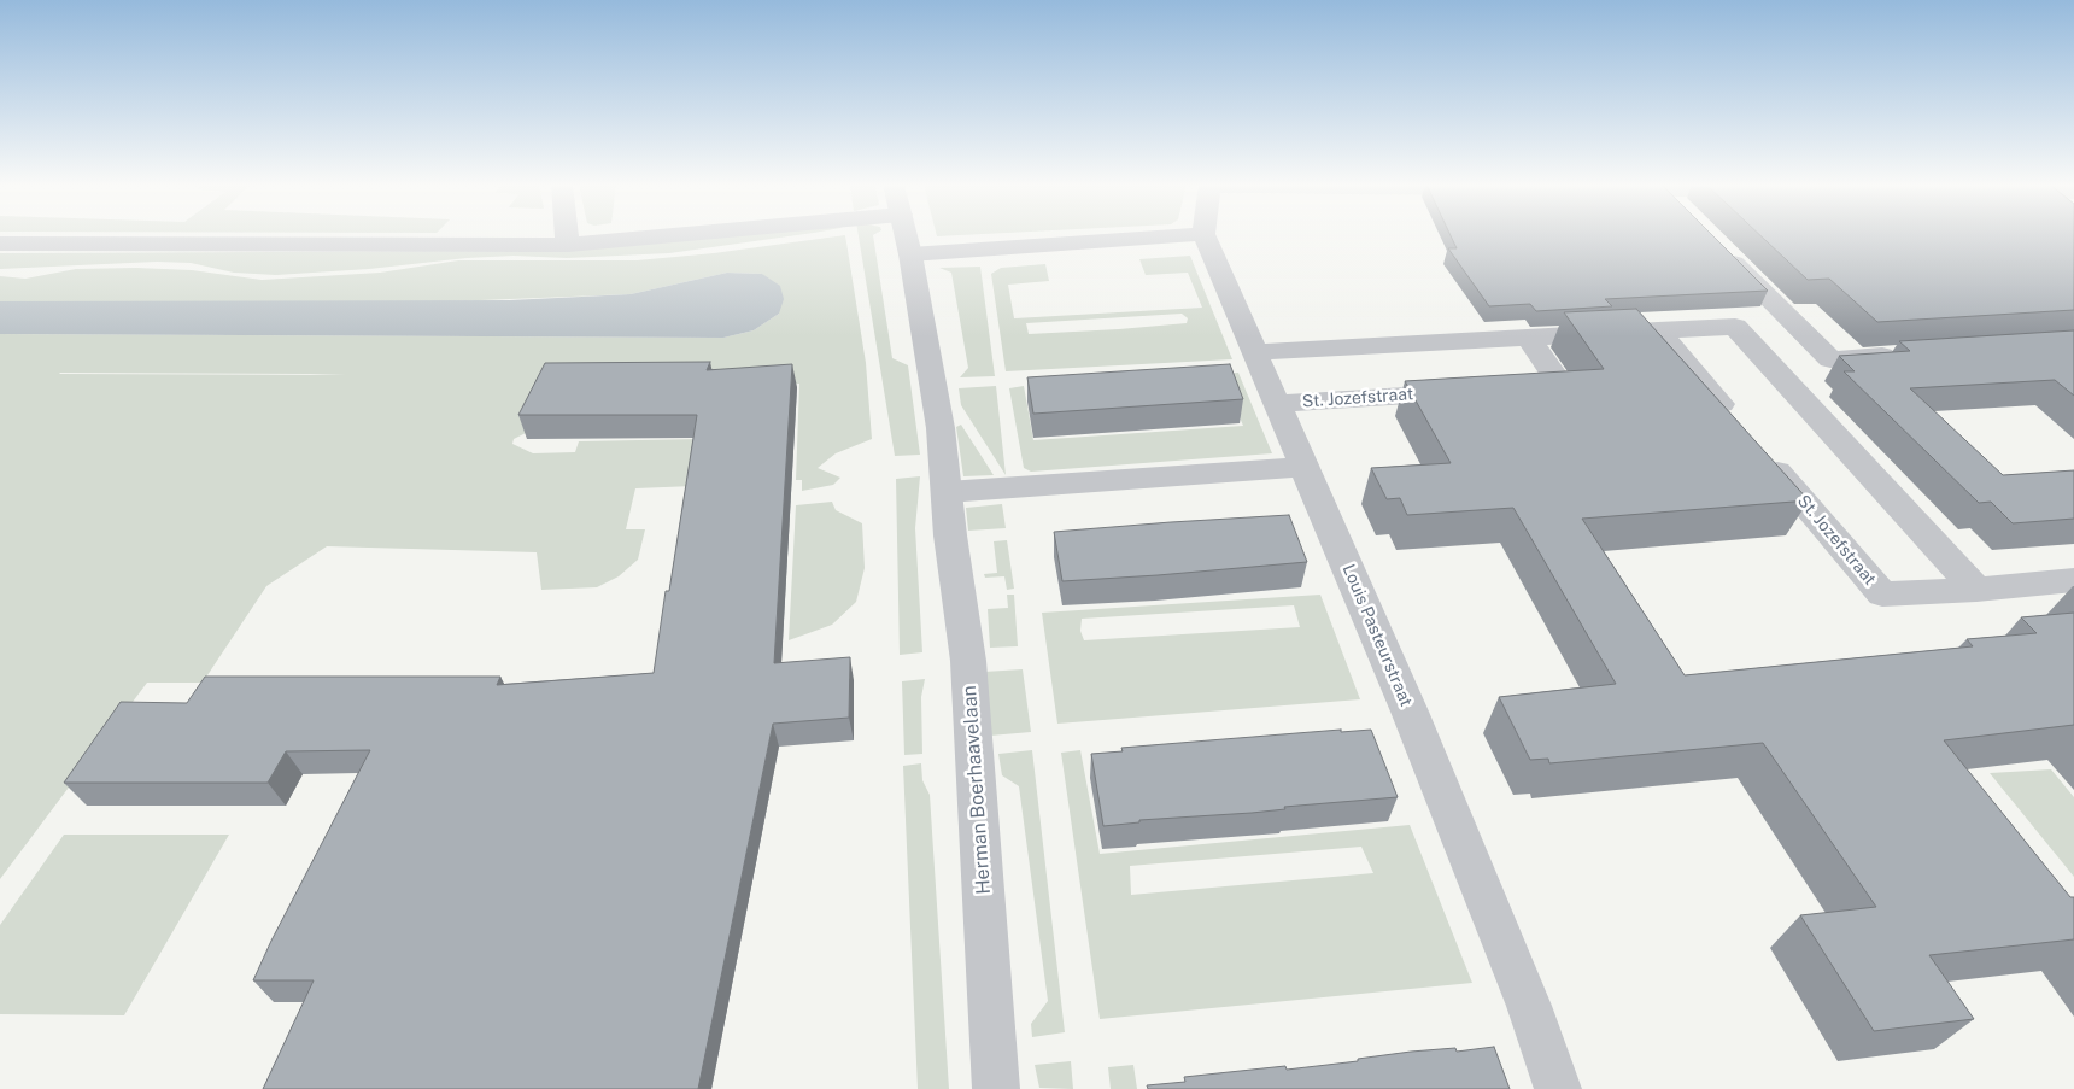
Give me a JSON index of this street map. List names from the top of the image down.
{
  "streets": {
    "street": ["St. Jozefstraat", "Louis Pasteurstraat", "Herman Boerhaavelaan"]
  },
  "crossings": [
    ["St. Jozefstraat", "Louis Pasteurstraat"]
  ]
}
